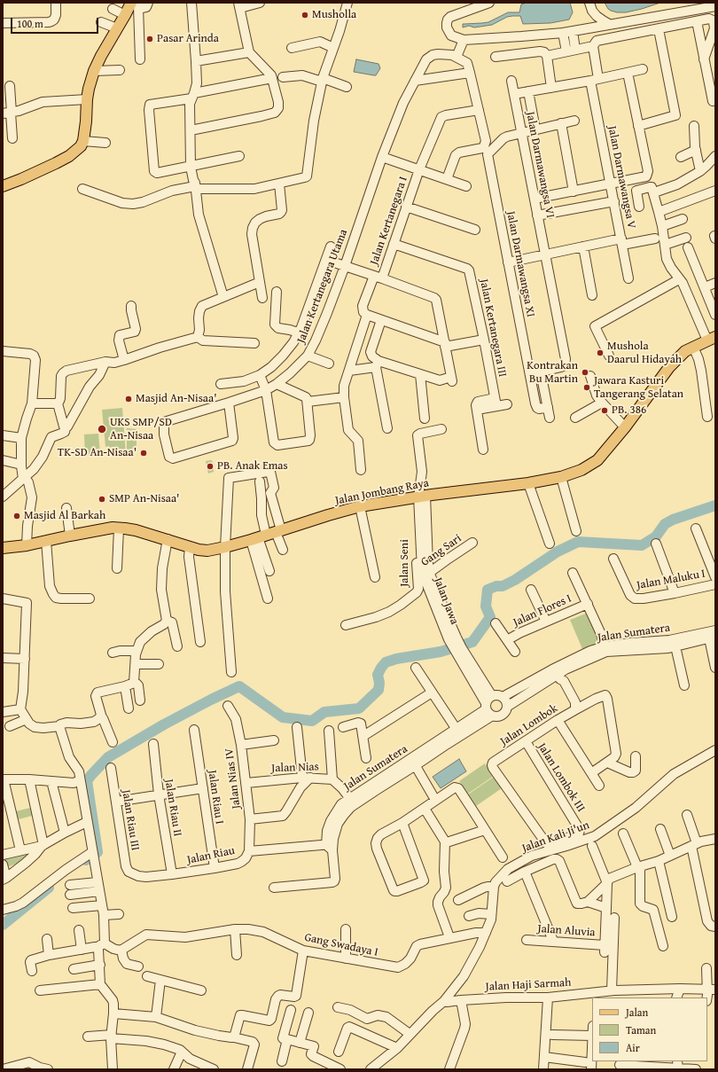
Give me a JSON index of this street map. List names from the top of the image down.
{
  "streets": {
    "main road": ["Jalan Jombang Raya"],
    "street": [
      "Jalan Darmawangsa VI",
      "Jalan Darmawangsa V",
      "Jalan Kertanegara I",
      "Jalan Darmawangsa XI",
      "Jalan Kertanegara Utama",
      "Jalan Kertanegara III",
      "Gang Sari",
      "Jalan Seni",
      "Jalan Maluku I",
      "Jalan Jawa",
      "Jalan Flores I",
      "Jalan Sumatera",
      "Jalan Lombok",
      "Jalan Nias",
      "Jalan Lombok III",
      "Jalan Nias IV",
      "Jalan Riau I",
      "Jalan Riau II",
      "Jalan Riau III",
      "Jalan Kali Ji'un",
      "Jalan Riau",
      "Jalan Aluvia",
      "Gang Swadaya I",
      "Jalan Haji Sarmah"
    ]
  },
  "crossings": [
    ["Jalan Darmawangsa VI", "Jalan Darmawangsa XI"],
    ["Jalan Kertanegara I", "Jalan Kertanegara III"],
    ["Jalan Jombang Raya", "Jalan Seni"],
    ["Jalan Jombang Raya", "Jalan Jawa"],
    ["Gang Sari", "Jalan Jawa"],
    ["Jalan Seni", "Jalan Jawa"],
    ["Jalan Jawa", "Jalan Sumatera"],
    ["Jalan Sumatera", "Jalan Lombok"],
    ["Jalan Sumatera", "Jalan Nias"],
    ["Jalan Sumatera", "Jalan Riau"],
    ["Jalan Lombok", "Jalan Lombok III"],
    ["Jalan Nias", "Jalan Nias IV"],
    ["Jalan Nias IV", "Jalan Riau"],
    ["Jalan Riau I", "Jalan Riau"],
    ["Jalan Riau II", "Jalan Riau"],
    ["Jalan Riau III", "Jalan Riau"]
  ],
  "places": [
    "Musholla",
    "Pasar Arinda",
    "Mushola Daarul Hidayah",
    "Kontrakan Bu Martin",
    "Jawara Kasturi Tangerang Selatan",
    "Masjid An-Nisaa'",
    "PB. 386",
    "UKS SMP/SD An-Nisaa",
    "TK-SD An-Nisaa'",
    "PB. Anak Emas",
    "SMP An-Nisaa'",
    "Masjid Al Barkah"
  ],
  "legend": ["Jalan", "Taman", "Air"],
  "scale_bar": "100 m"
}
